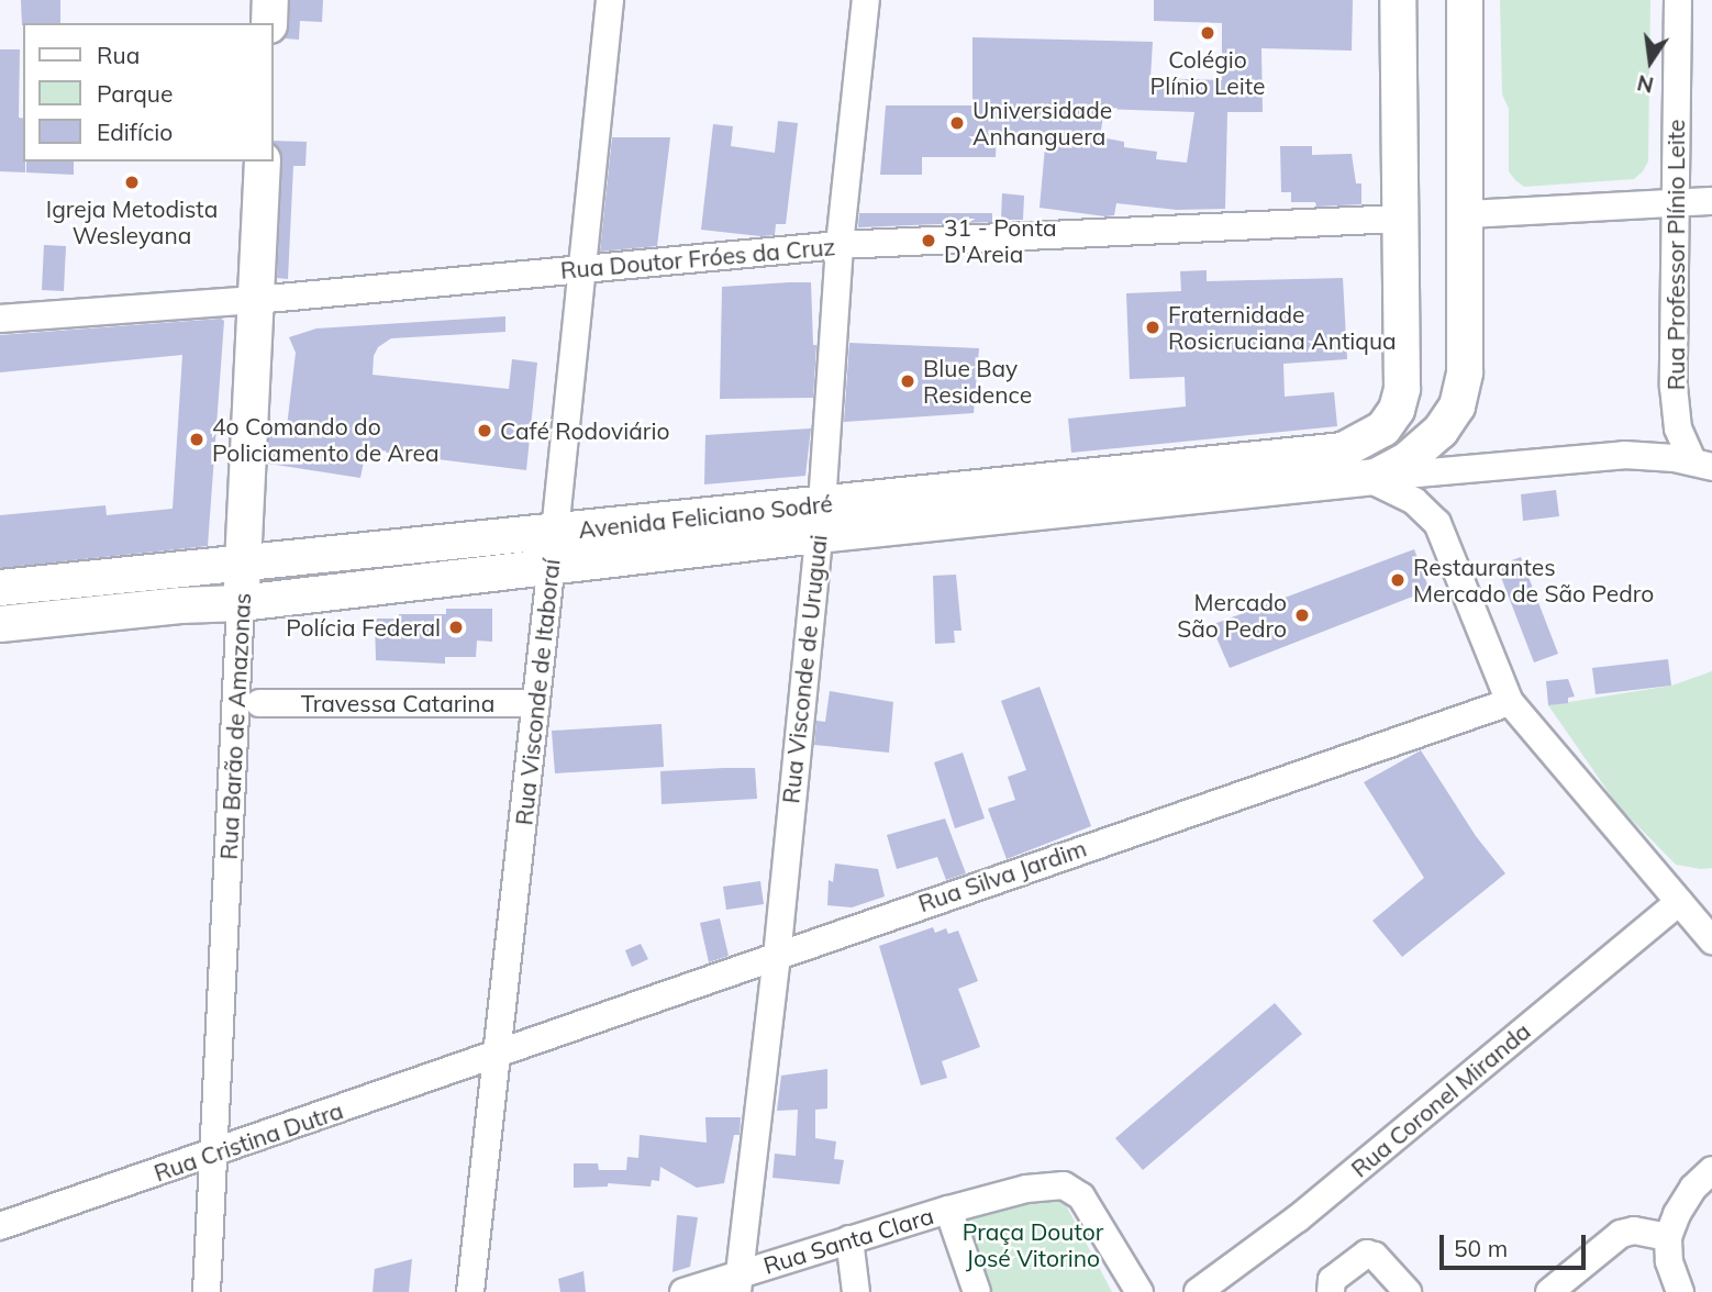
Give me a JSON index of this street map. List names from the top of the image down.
{
  "streets": {
    "main road": ["Avenida Feliciano Sodré", "Rua Barão de Amazonas"],
    "street": [
      "Rua Professor Plínio Leite",
      "Rua Doutor Fróes da Cruz",
      "Rua Visconde de Uruguai",
      "Rua Visconde de Itaboraí",
      "Travessa Catarina",
      "Rua Silva Jardim",
      "Rua Coronel Miranda",
      "Rua Cristina Dutra",
      "Rua Santa Clara"
    ]
  },
  "crossings": [
    ["Rua Doutor Fróes da Cruz", "Avenida Feliciano Sodré"],
    ["Rua Doutor Fróes da Cruz", "Rua Visconde de Uruguai"],
    ["Rua Doutor Fróes da Cruz", "Rua Visconde de Itaboraí"],
    ["Rua Doutor Fróes da Cruz", "Rua Barão de Amazonas"],
    ["Avenida Feliciano Sodré", "Rua Visconde de Uruguai"],
    ["Avenida Feliciano Sodré", "Rua Visconde de Itaboraí"],
    ["Avenida Feliciano Sodré", "Rua Barão de Amazonas"],
    ["Rua Visconde de Uruguai", "Rua Silva Jardim"],
    ["Rua Visconde de Uruguai", "Rua Santa Clara"],
    ["Rua Visconde de Itaboraí", "Travessa Catarina"],
    ["Rua Visconde de Itaboraí", "Rua Silva Jardim"],
    ["Rua Visconde de Itaboraí", "Rua Cristina Dutra"],
    ["Rua Barão de Amazonas", "Rua Cristina Dutra"],
    ["Rua Silva Jardim", "Rua Cristina Dutra"]
  ],
  "parks": ["Praça Doutor José Vitorino"],
  "places": [
    "Colégio Plínio Leite",
    "Universidade Anhanguera",
    "Igreja Metodista Wesleyana",
    "31 - Ponta D'Areia",
    "Fraternidade Rosicruciana Antiqua",
    "Blue Bay Residence",
    "Café Rodoviário",
    "4o Comando do Policiamento de Area",
    "Restaurantes Mercado de São Pedro",
    "Mercado São Pedro",
    "Polícia Federal"
  ],
  "legend": ["Rua", "Parque", "Edifício"],
  "scale_bar": "50 m",
  "north": "bottom"
}
